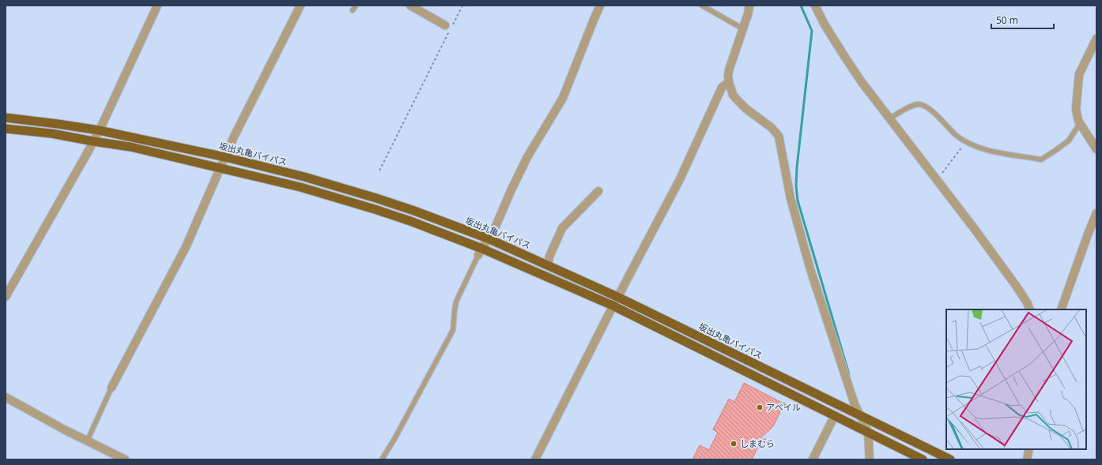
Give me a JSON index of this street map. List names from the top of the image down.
{
  "streets": {
    "highway": ["坂出丸亀バイパス"]
  },
  "places": ["アベイル", "しまむら"],
  "scale_bar": "50 m"
}
